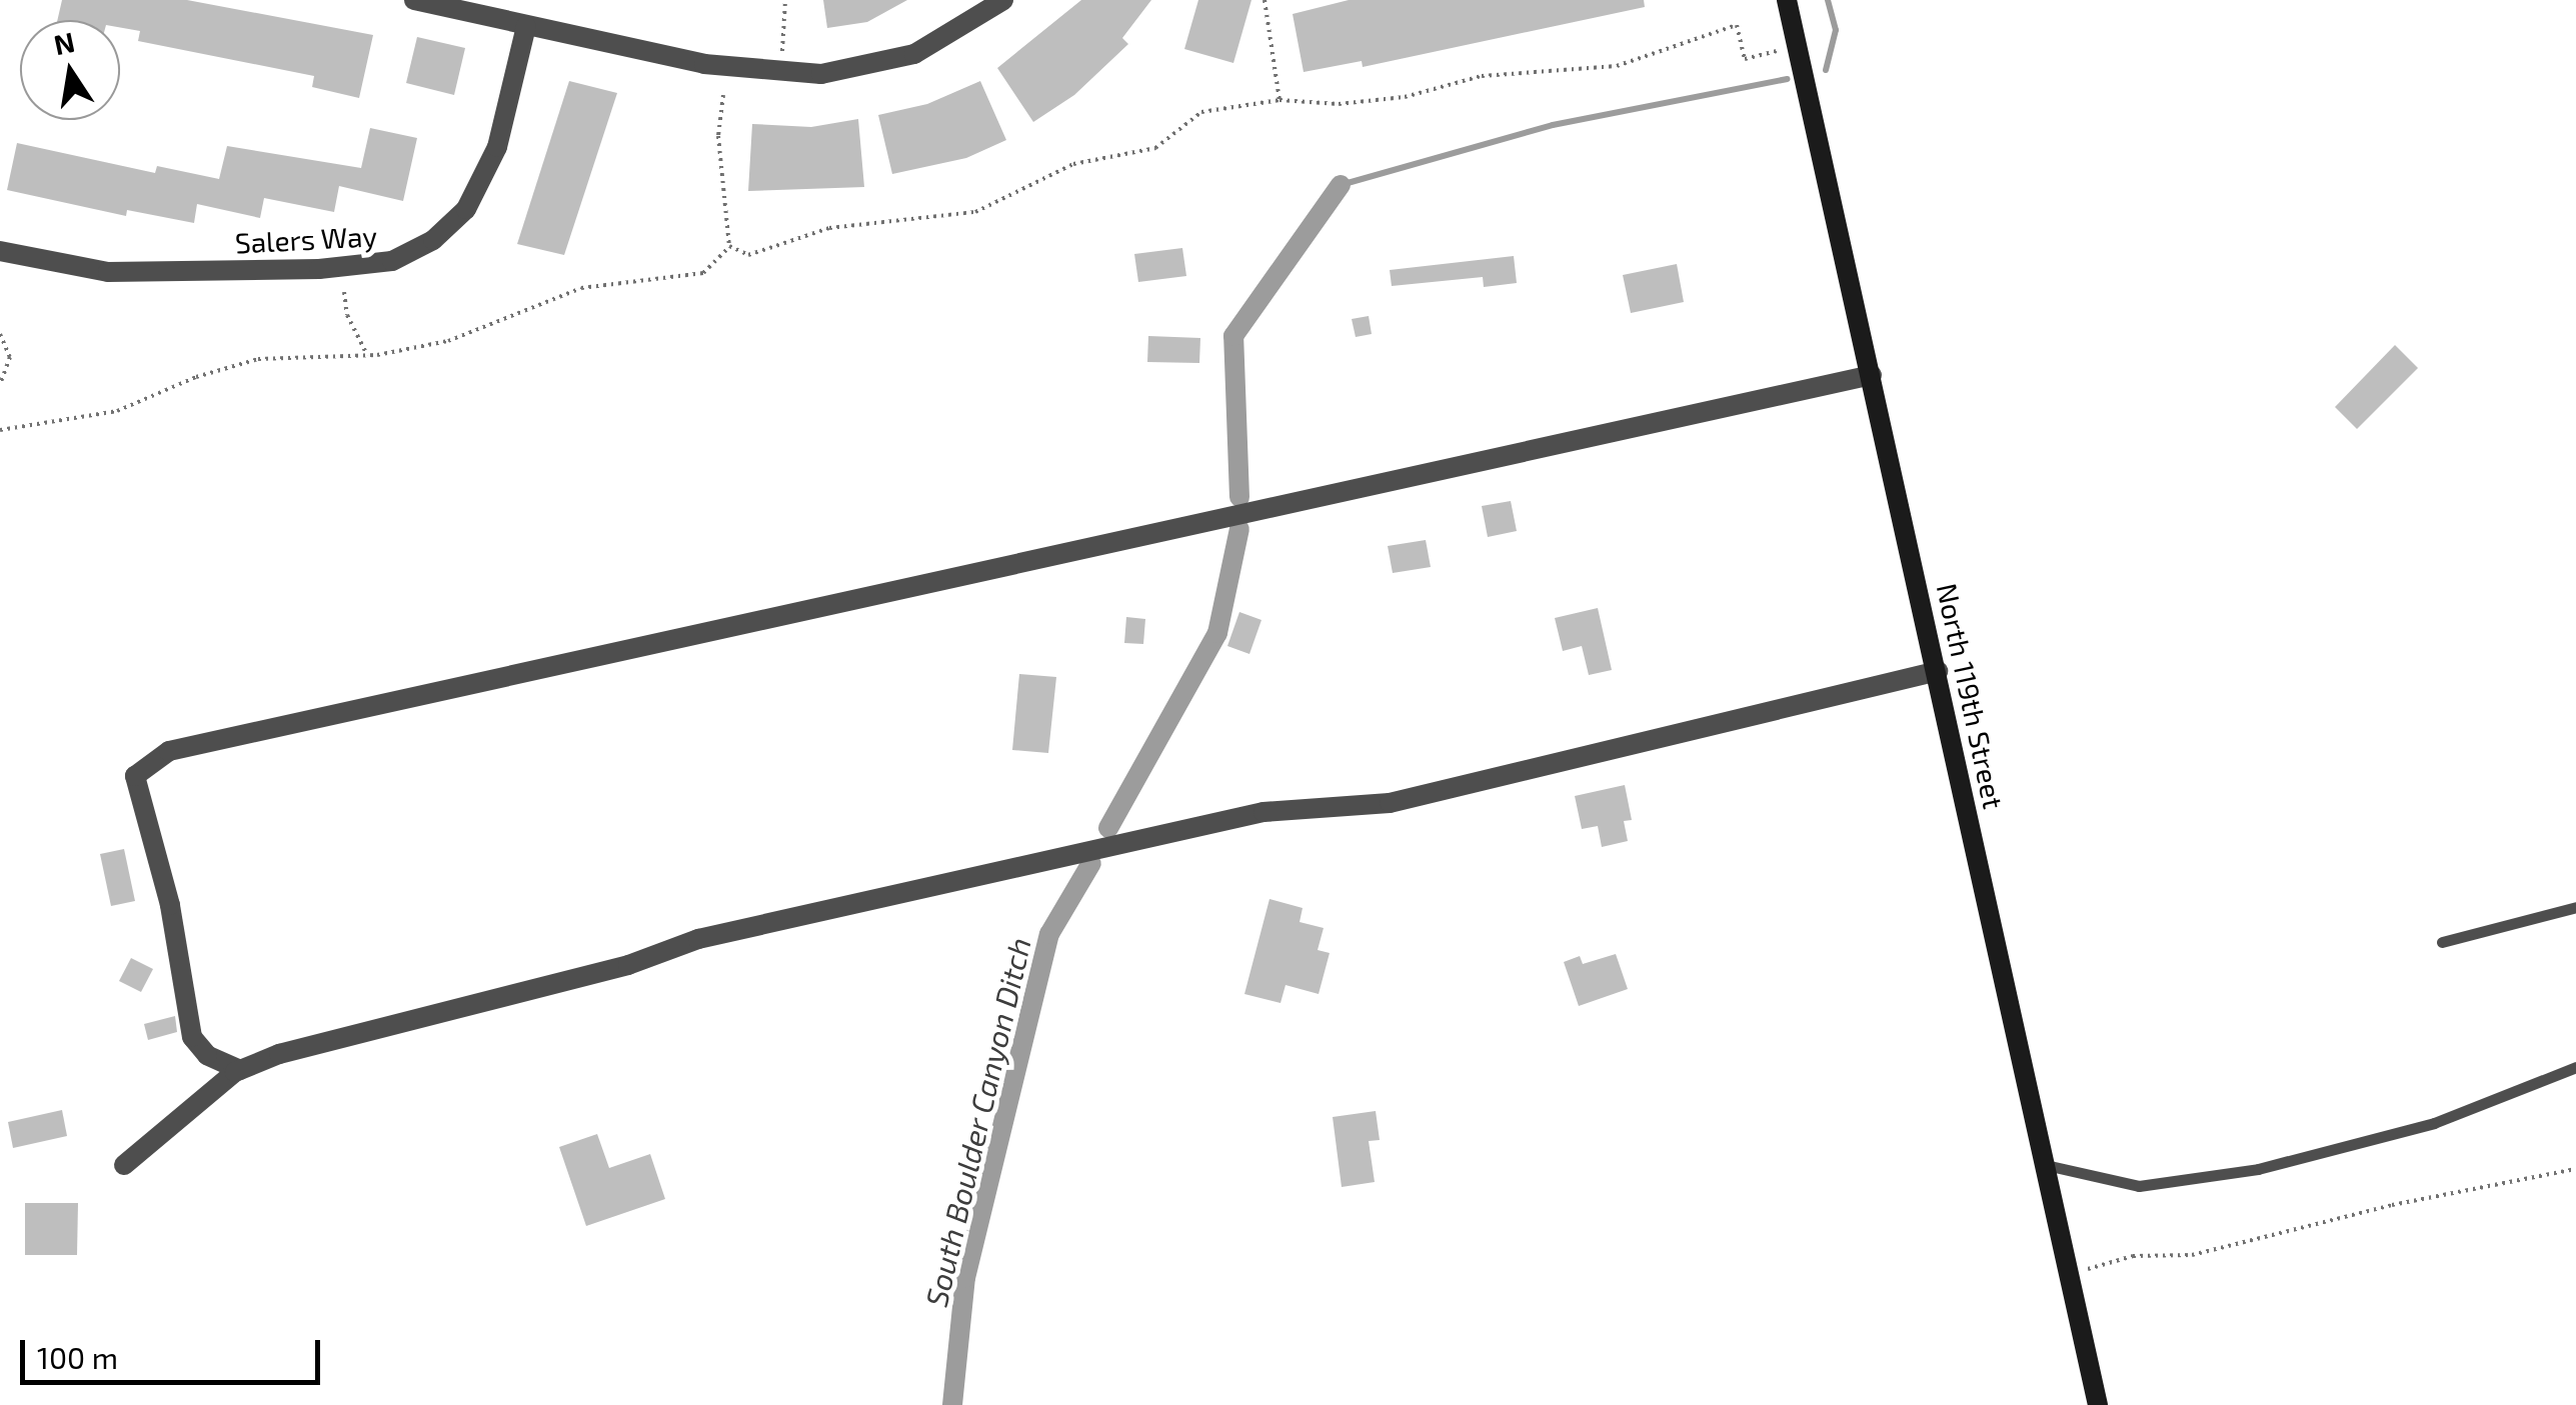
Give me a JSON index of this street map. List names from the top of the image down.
{
  "streets": {
    "street": ["Salers Way", "North 119th Street"]
  },
  "water": ["South Boulder Canyon Ditch"],
  "scale_bar": "100 m",
  "north": "top"
}
